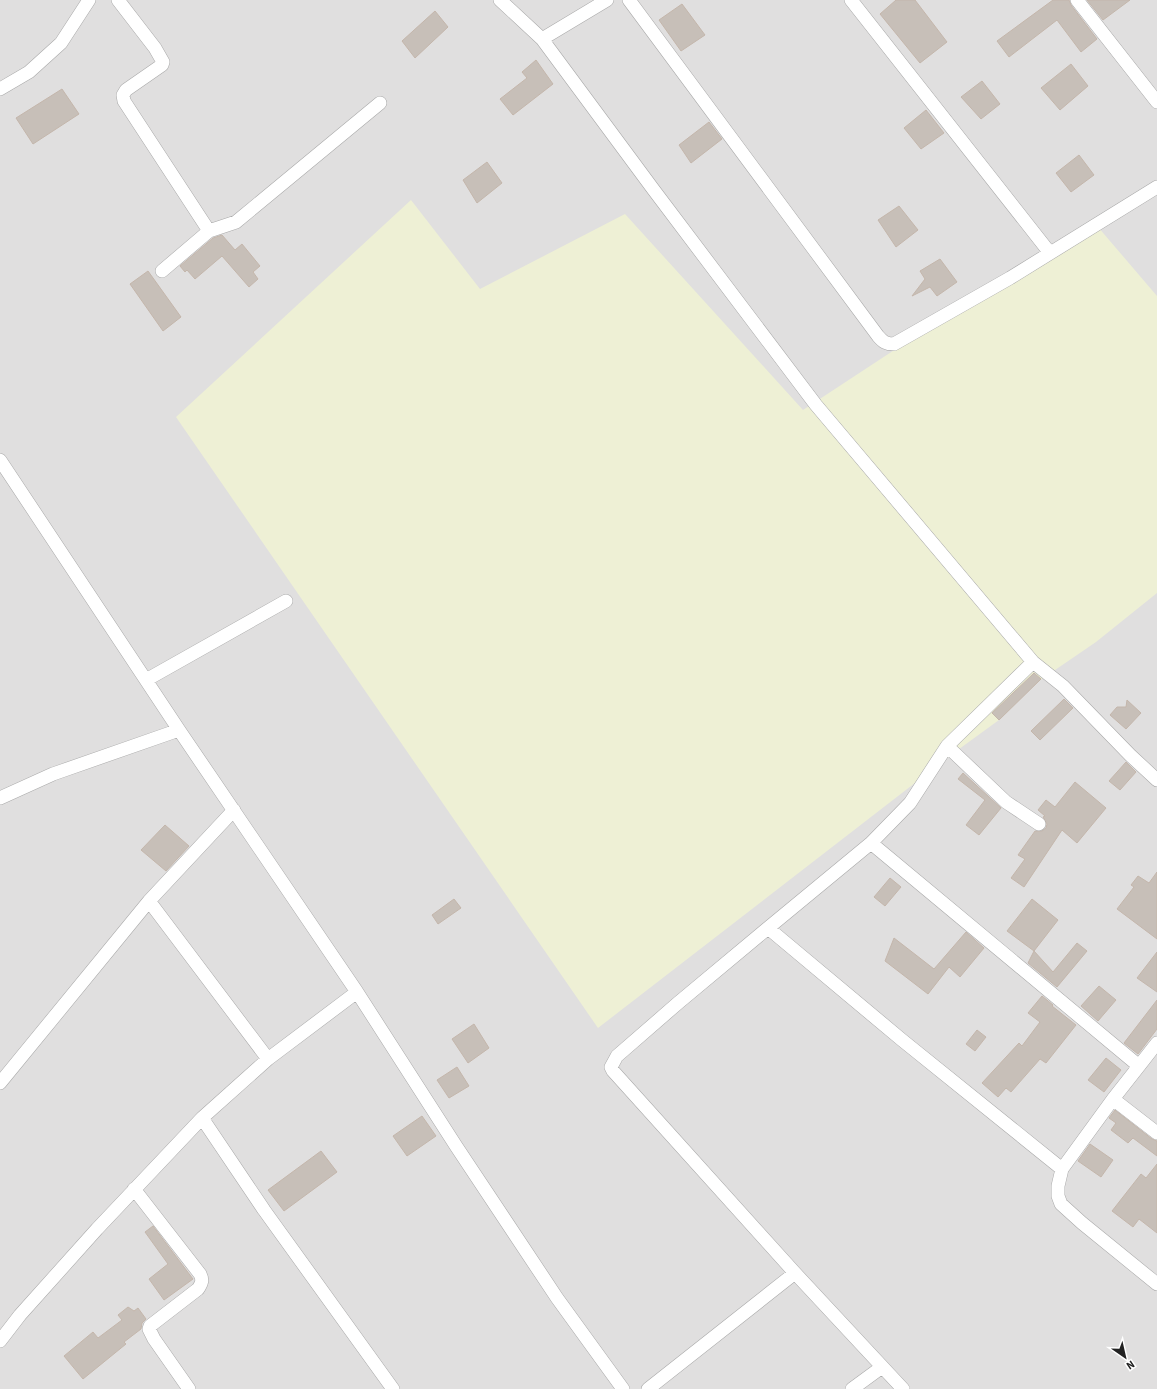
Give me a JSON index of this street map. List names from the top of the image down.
{
  "north": "bottom right"
}
